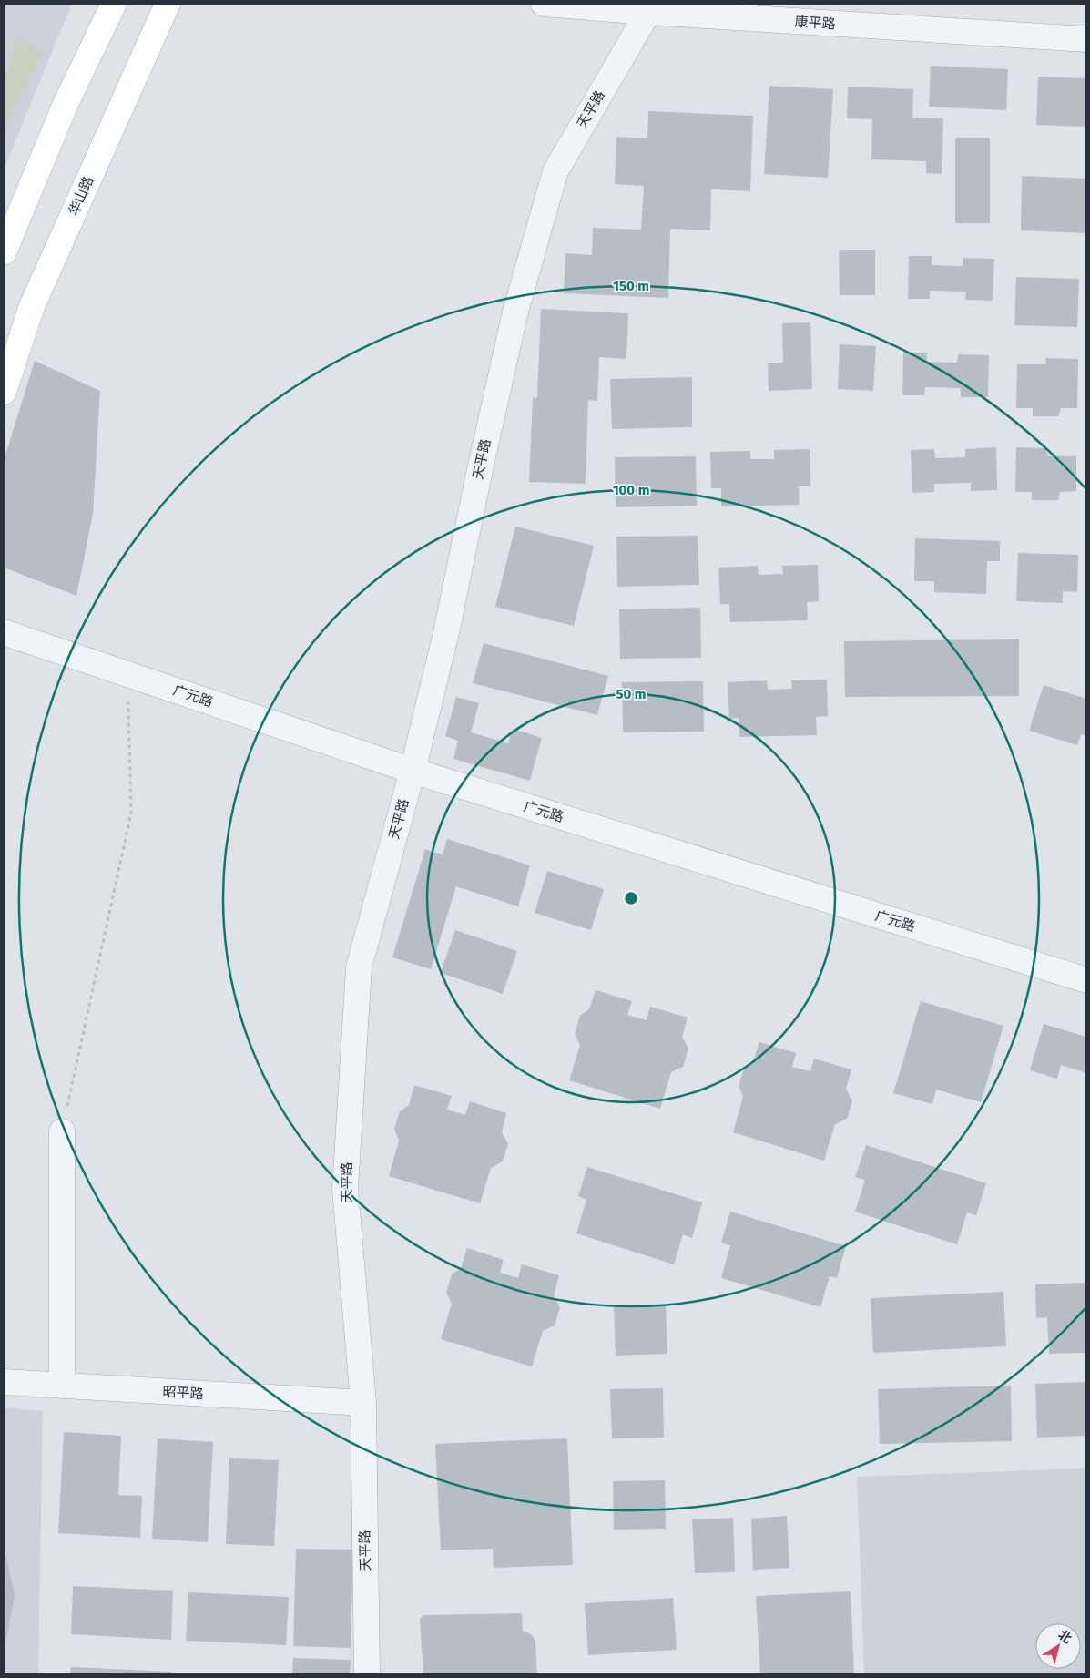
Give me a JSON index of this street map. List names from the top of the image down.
{
  "streets": {
    "main road": ["华山路"],
    "street": [
      "康平路",
      "天平路",
      "广元路",
      "昭平路"
    ]
  },
  "crossings": [
    ["康平路", "天平路"],
    ["天平路", "广元路"],
    ["天平路", "昭平路"]
  ],
  "north": "top right",
  "rings": ["150 m", "100 m", "50 m"]
}
